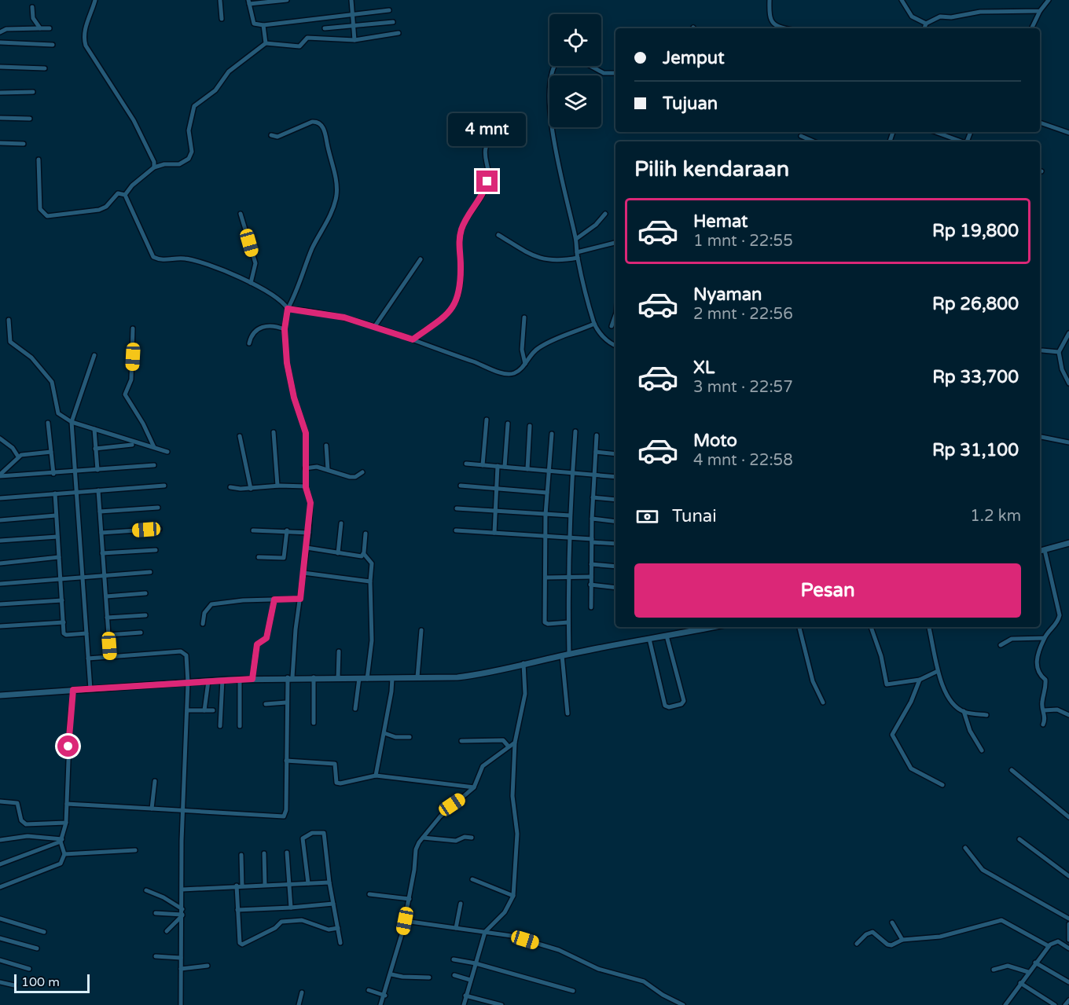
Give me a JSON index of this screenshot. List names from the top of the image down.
{
  "scale_bar": "100 m",
  "page": {
    "banner": ["Jemput", "Tujuan"],
    "bubble": "4 mnt",
    "heading": "Pilih kendaraan",
    "list": [
      {
        "name": "Hemat",
        "note": "1 mnt · 22:55",
        "value": "Rp 19,800"
      },
      {
        "name": "Nyaman",
        "note": "2 mnt · 22:56",
        "value": "Rp 26,800"
      },
      {
        "name": "XL",
        "note": "3 mnt · 22:57",
        "value": "Rp 33,700"
      },
      {
        "name": "Moto",
        "note": "4 mnt · 22:58",
        "value": "Rp 31,100"
      }
    ],
    "pay": ["Tunai", "1.2 km"],
    "buttons": "Pesan",
    "scale": "100 m"
  }
}
